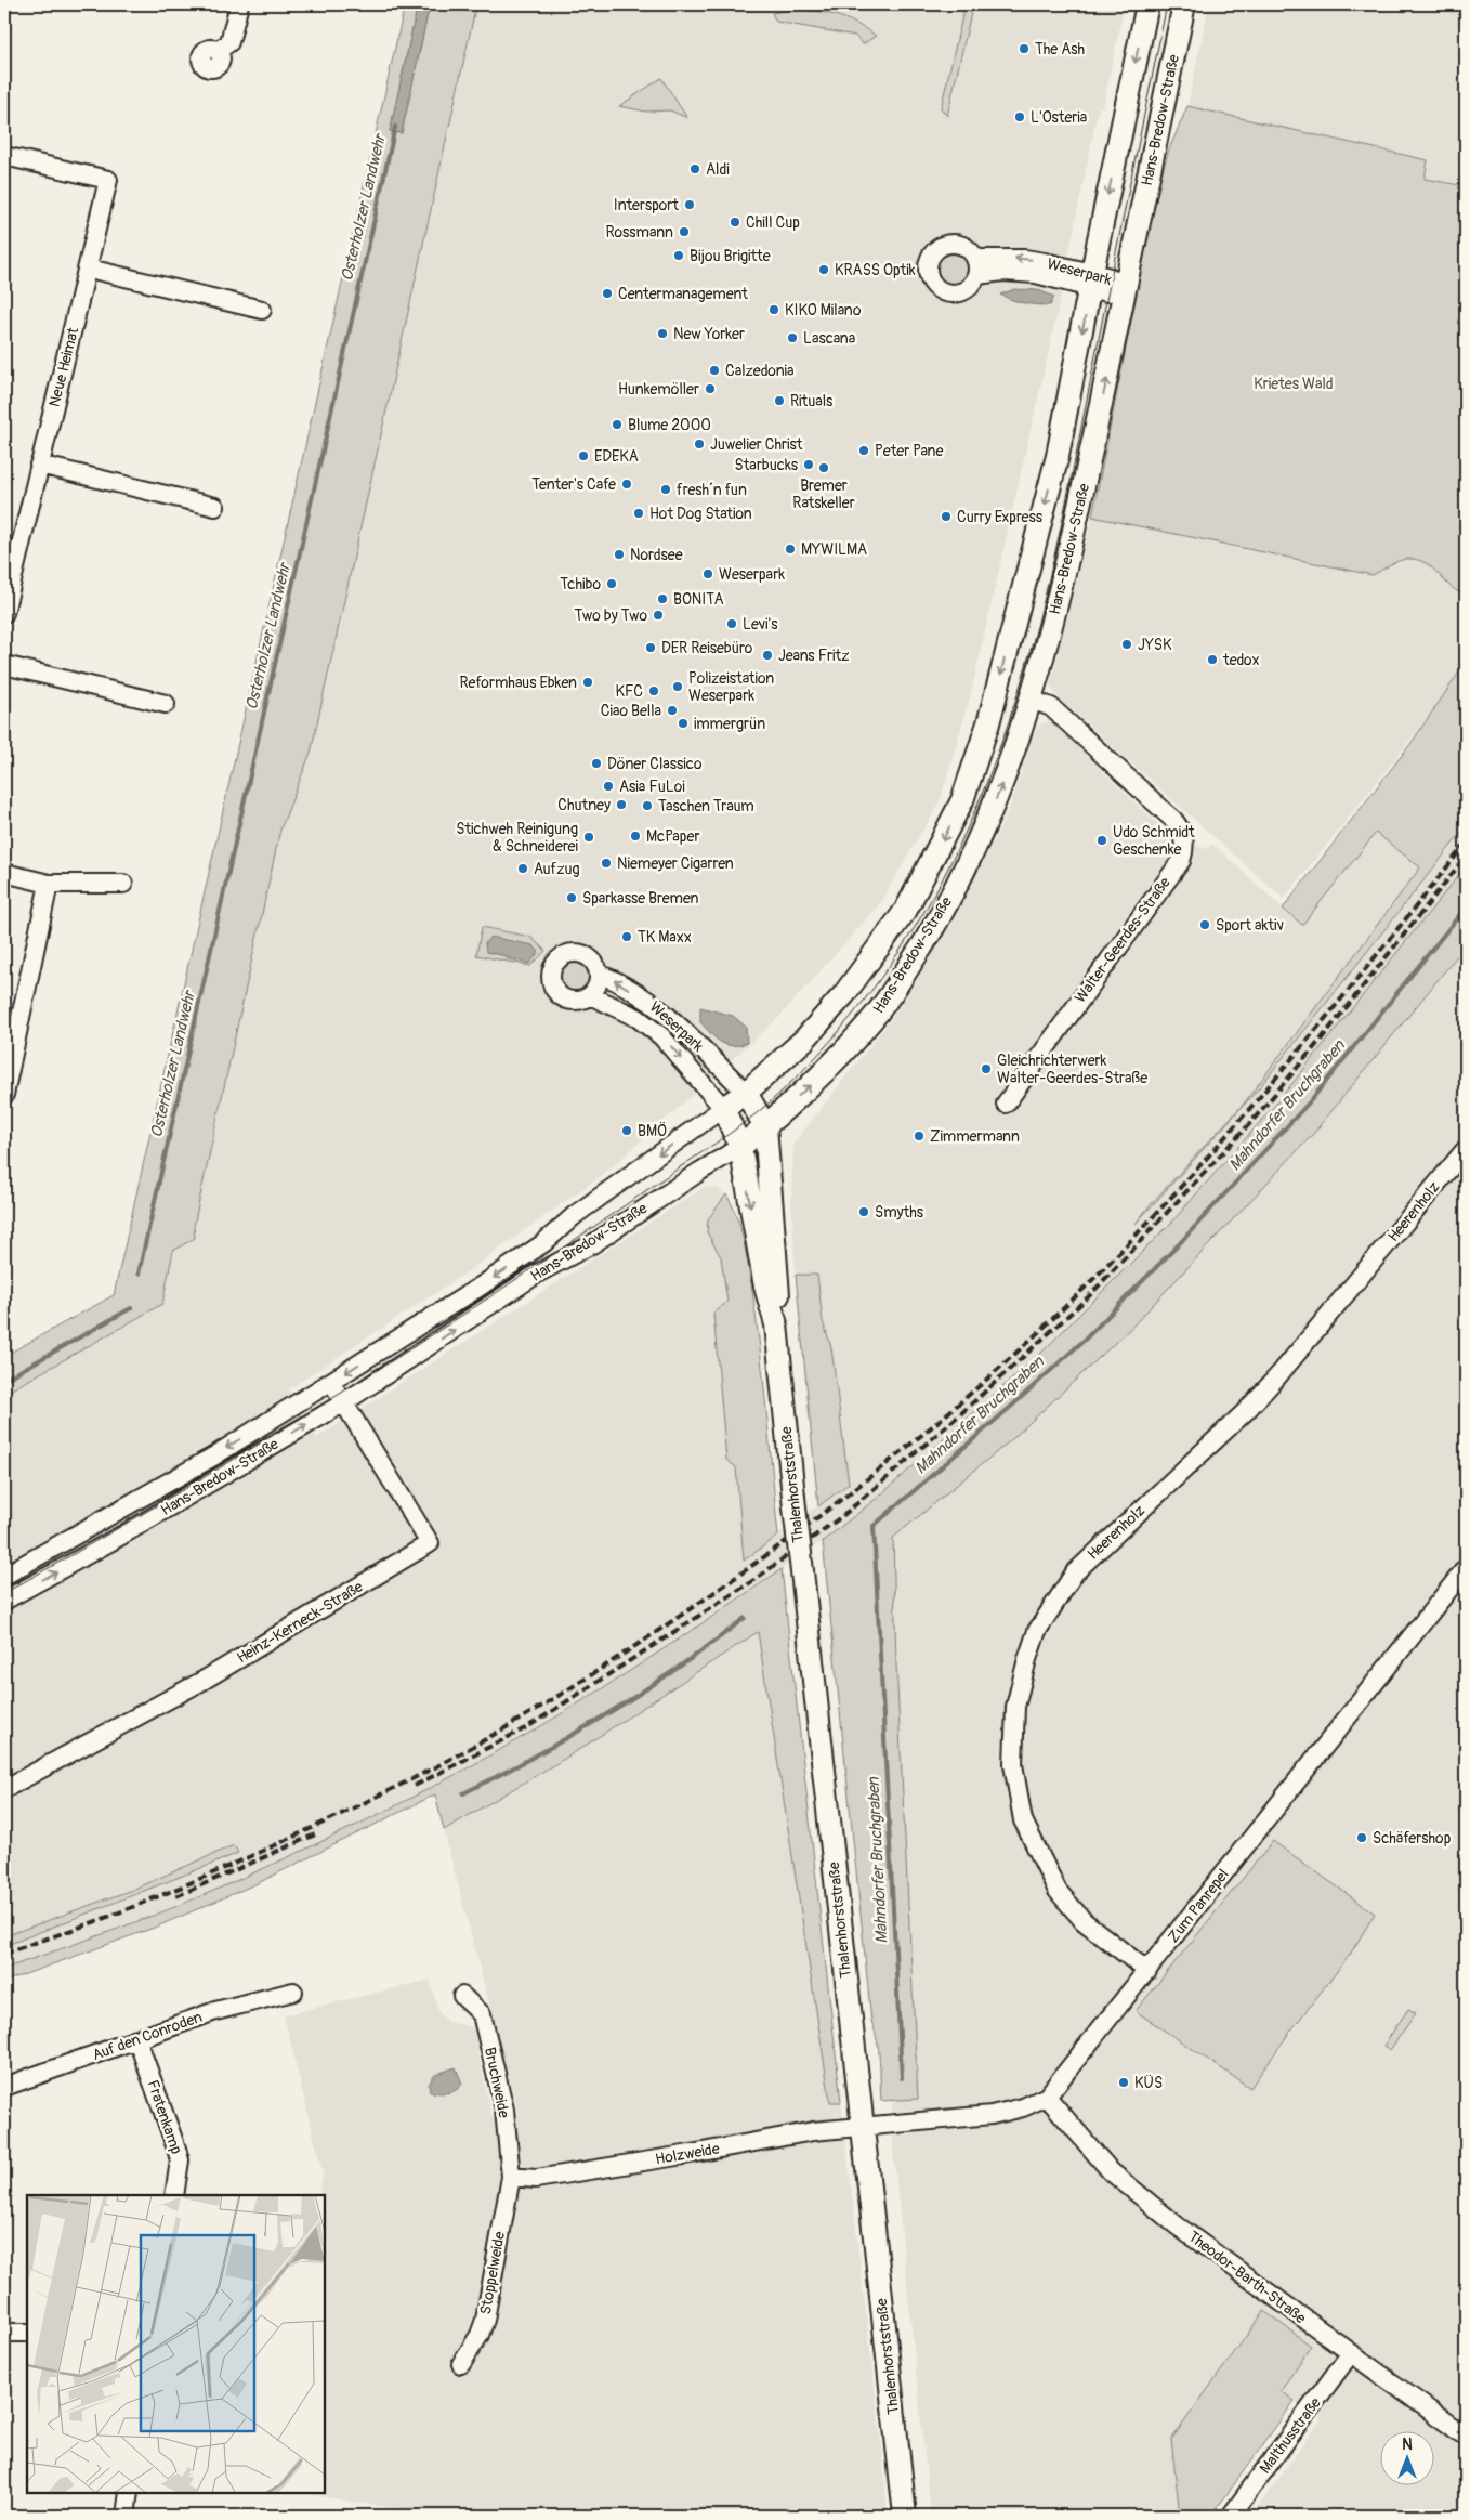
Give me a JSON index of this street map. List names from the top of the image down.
{
  "streets": {
    "main road": ["Hans-Bredow-Straße", "Thalenhorststraße"],
    "street": [
      "Weserpark",
      "Neue Heimat",
      "Walter-Geerdes-Straße",
      "Heerenholz",
      "Heinz-Kerneck-Straße",
      "Zum Panrepel",
      "Auf den Conroden",
      "Bruchweide",
      "Fratenkamp",
      "Holzweide",
      "Stoppelweide",
      "Theodor-Barth-Straße",
      "Malthusstraße"
    ]
  },
  "crossings": [
    ["Hans-Bredow-Straße", "Weserpark"],
    ["Hans-Bredow-Straße", "Walter-Geerdes-Straße"],
    ["Hans-Bredow-Straße", "Thalenhorststraße"],
    ["Hans-Bredow-Straße", "Heinz-Kerneck-Straße"],
    ["Weserpark", "Thalenhorststraße"],
    ["Heerenholz", "Zum Panrepel"],
    ["Thalenhorststraße", "Zum Panrepel"],
    ["Thalenhorststraße", "Holzweide"],
    ["Zum Panrepel", "Holzweide"],
    ["Zum Panrepel", "Theodor-Barth-Straße"],
    ["Auf den Conroden", "Fratenkamp"],
    ["Bruchweide", "Holzweide"],
    ["Bruchweide", "Stoppelweide"],
    ["Holzweide", "Stoppelweide"],
    ["Theodor-Barth-Straße", "Malthusstraße"]
  ],
  "water": ["Osterholzer Landwehr", "Mahndorfer Bruchgraben"],
  "parks": ["Krietes Wald"],
  "places": [
    "The Ash",
    "L'Osteria",
    "Aldi",
    "Intersport",
    "Chill Cup",
    "Rossmann",
    "Bijou Brigitte",
    "KRASS Optik",
    "Centermanagement",
    "KIKO Milano",
    "New Yorker",
    "Lascana",
    "Calzedonia",
    "Hunkemöller",
    "Rituals",
    "Blume 2000",
    "Juwelier Christ",
    "Peter Pane",
    "EDEKA",
    "Starbucks",
    "Bremer Ratskeller",
    "Tenter's Cafe",
    "fresh´n fun",
    "Hot Dog Station",
    "Curry Express",
    "MYWILMA",
    "Nordsee",
    "Weserpark",
    "Tchibo",
    "BONITA",
    "Two by Two",
    "Levi's",
    "JYSK",
    "DER Reisebüro",
    "Jeans Fritz",
    "tedox",
    "Reformhaus Ebken",
    "Polizeistation Weserpark",
    "KFC",
    "Ciao Bella",
    "immergrün",
    "Döner Classico",
    "Asia FuLoi",
    "Chutney",
    "Taschen Traum",
    "McPaper",
    "Stichweh Reinigung & Schneiderei",
    "Udo Schmidt Geschenke",
    "Niemeyer Cigarren",
    "Aufzug",
    "Sparkasse Bremen",
    "Sport aktiv",
    "TK Maxx",
    "Gleichrichterwerk Walter-Geerdes-Straße",
    "BMÖ",
    "Zimmermann",
    "Smyths",
    "Schäfershop",
    "KÜS"
  ],
  "north": "top"
}
